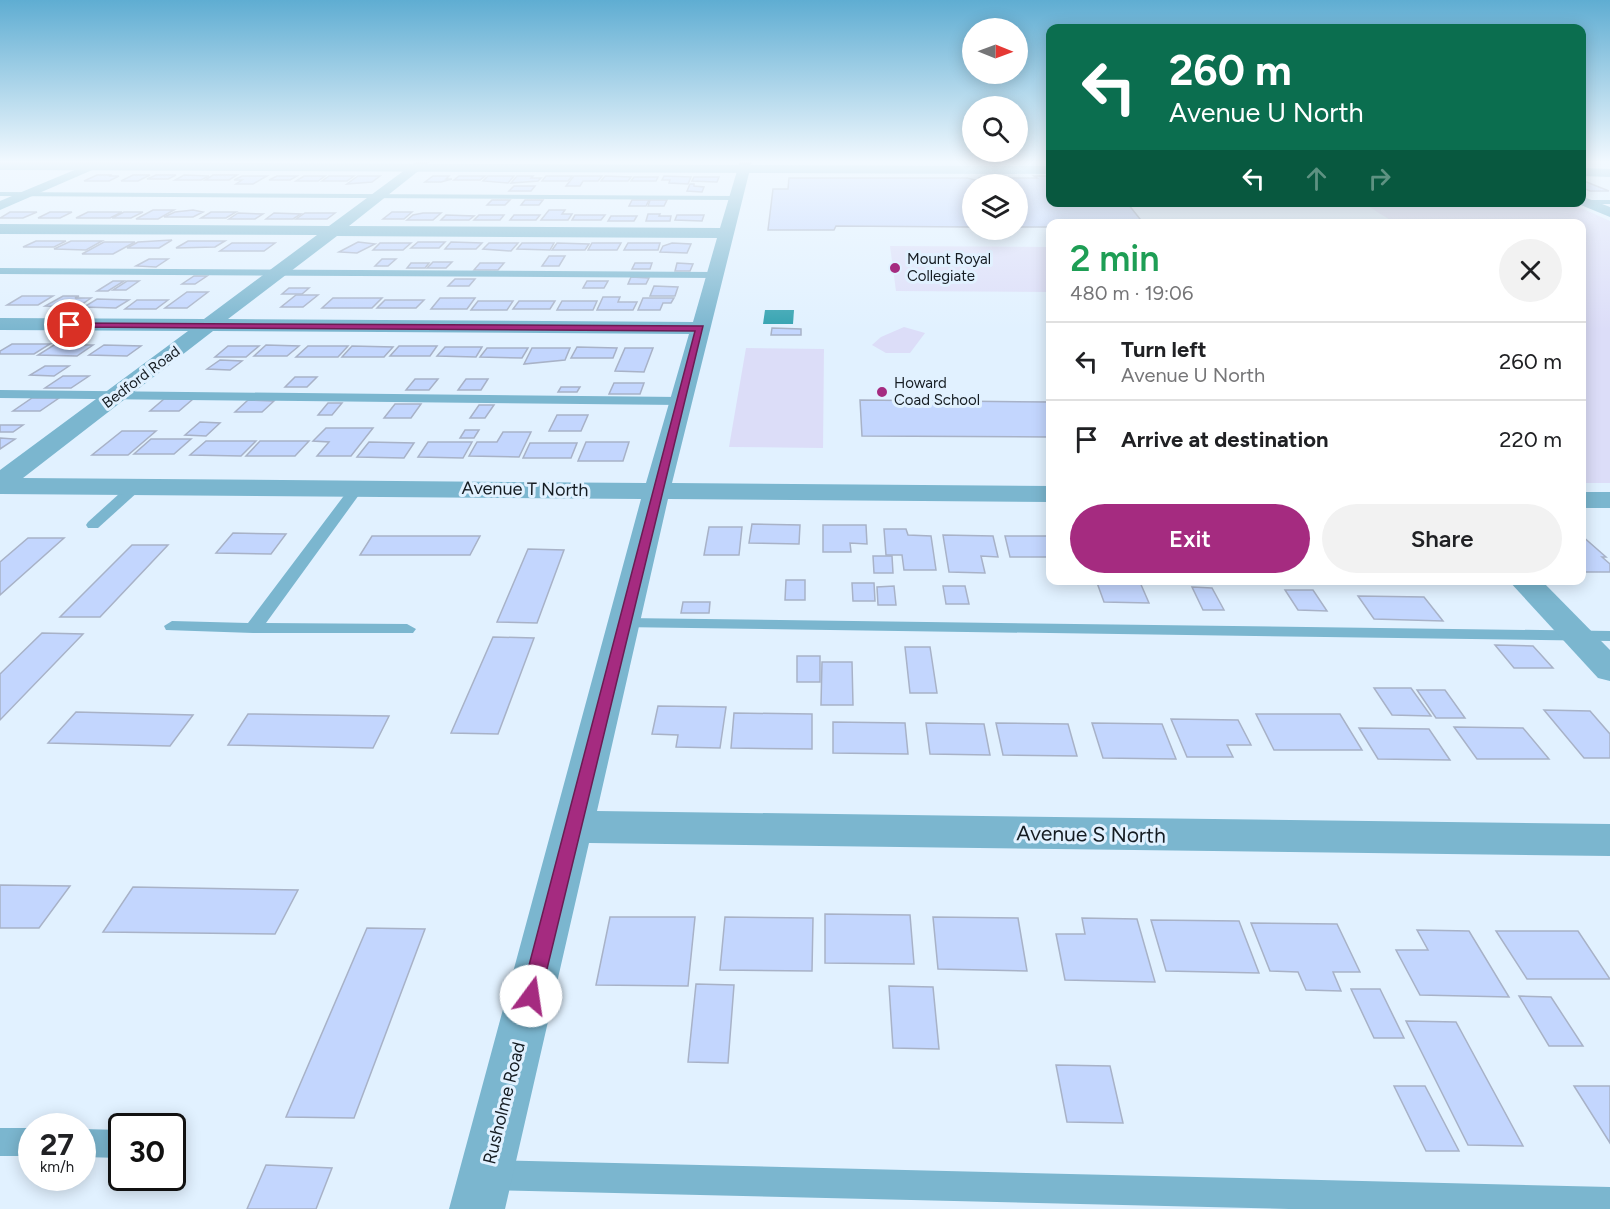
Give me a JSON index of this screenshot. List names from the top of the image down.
{
  "streets": {
    "street": [
      "Bedford Road",
      "Avenue T North",
      "Avenue S North",
      "Rusholme Road"
    ]
  },
  "crossings": [
    ["Bedford Road", "Avenue T North"],
    ["Avenue T North", "Rusholme Road"],
    ["Avenue S North", "Rusholme Road"]
  ],
  "places": ["Mount Royal Collegiate", "Howard Coad School"],
  "north": "right",
  "page": {
    "turn": ["260 m", "Avenue U North"],
    "heading": ["2 min", "480 m · 19:06"],
    "list": [
      {
        "name": "Turn left",
        "note": "Avenue U North",
        "value": "260 m"
      },
      {
        "name": "Arrive at destination",
        "value": "220 m"
      }
    ],
    "buttons": ["Exit", "Share"],
    "speed": "27 km/h",
    "limit": "30"
  }
}
